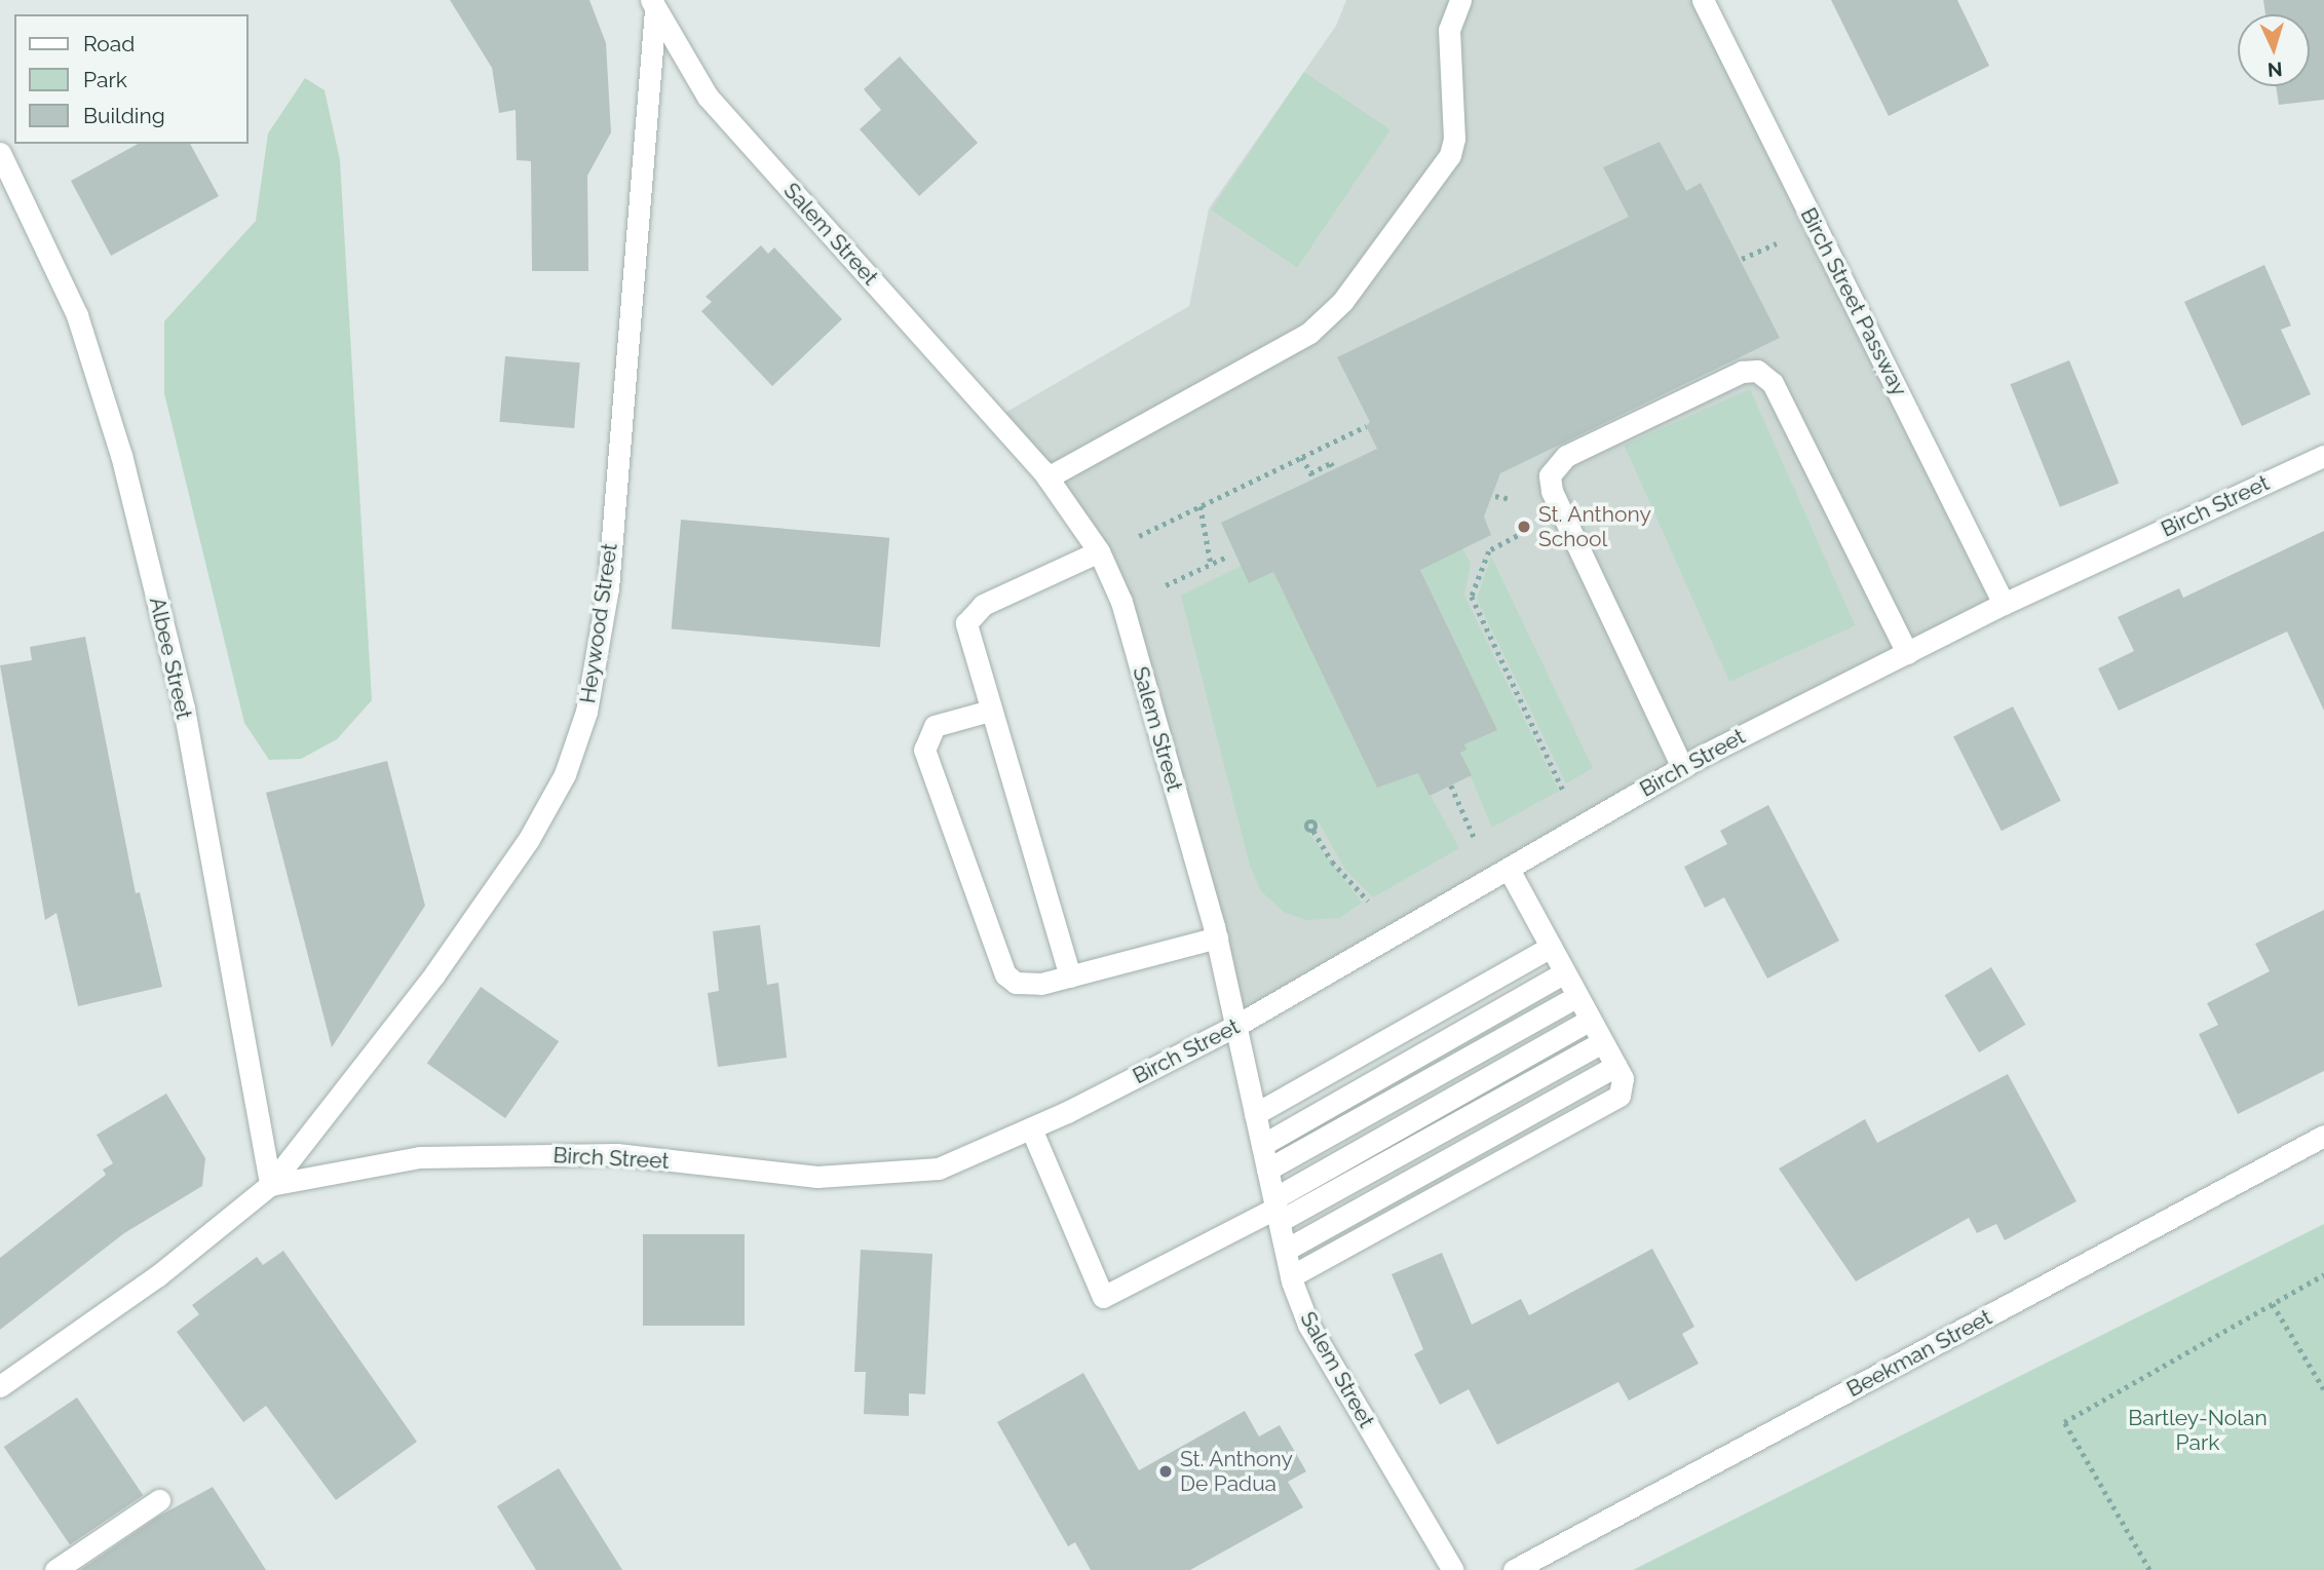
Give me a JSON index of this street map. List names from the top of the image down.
{
  "streets": {
    "street": [
      "Salem Street",
      "Birch Street Passway",
      "Birch Street",
      "Heywood Street",
      "Albee Street",
      "Beekman Street"
    ]
  },
  "crossings": [
    ["Salem Street", "Birch Street"],
    ["Salem Street", "Heywood Street"],
    ["Birch Street Passway", "Birch Street"],
    ["Birch Street", "Heywood Street"],
    ["Birch Street", "Albee Street"],
    ["Heywood Street", "Albee Street"]
  ],
  "parks": ["Bartley-Nolan Park"],
  "places": ["St. Anthony School", "St. Anthony De Padua"],
  "legend": ["Road", "Park", "Building"],
  "north": "bottom"
}
